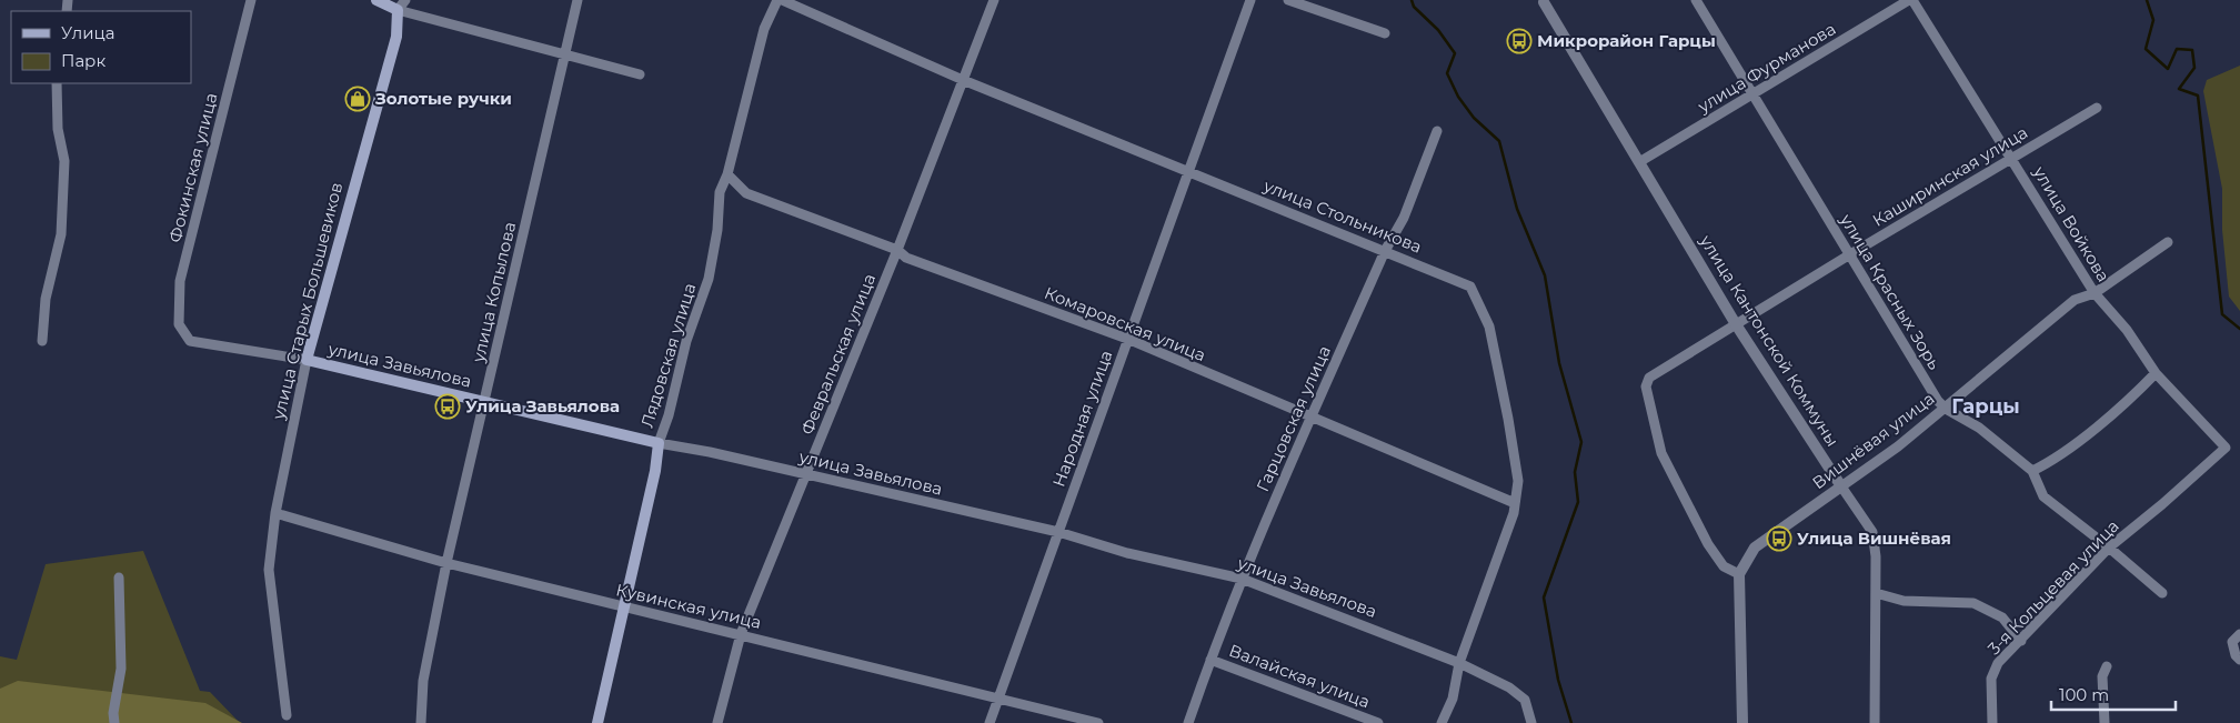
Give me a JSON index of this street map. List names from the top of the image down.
{
  "streets": {
    "main road": ["улица Старых Большевиков", "Лядовская улица", "улица Завьялова"],
    "street": [
      "улица Фурманова",
      "Фокинская улица",
      "Каширинская улица",
      "улица Стольникова",
      "улица Войкова",
      "улица Копылова",
      "улица Красных Зорь",
      "Комаровская улица",
      "улица Кантонской Коммуны",
      "Февральская улица",
      "Народная улица",
      "Гарцовская улица",
      "Вишнёвая улица",
      "3-я Кольцевая улица",
      "Кувинская улица",
      "Валайская улица"
    ]
  },
  "crossings": [
    ["улица Фурманова", "улица Войкова"],
    ["улица Фурманова", "улица Красных Зорь"],
    ["улица Фурманова", "улица Кантонской Коммуны"],
    ["Фокинская улица", "улица Завьялова"],
    ["Каширинская улица", "улица Войкова"],
    ["Каширинская улица", "улица Красных Зорь"],
    ["Каширинская улица", "улица Кантонской Коммуны"],
    ["Каширинская улица", "Вишнёвая улица"],
    ["улица Стольникова", "Комаровская улица"],
    ["улица Стольникова", "Февральская улица"],
    ["улица Стольникова", "Лядовская улица"],
    ["улица Стольникова", "улица Завьялова"],
    ["улица Стольникова", "Народная улица"],
    ["улица Стольникова", "Гарцовская улица"],
    ["улица Войкова", "Вишнёвая улица"],
    ["улица Войкова", "3-я Кольцевая улица"],
    ["улица Копылова", "улица Завьялова"],
    ["улица Копылова", "Кувинская улица"],
    ["улица Красных Зорь", "Вишнёвая улица"],
    ["улица Красных Зорь", "3-я Кольцевая улица"],
    ["улица Старых Большевиков", "улица Завьялова"],
    ["улица Старых Большевиков", "Кувинская улица"],
    ["Комаровская улица", "Февральская улица"],
    ["Комаровская улица", "Лядовская улица"],
    ["Комаровская улица", "Народная улица"],
    ["Комаровская улица", "Гарцовская улица"],
    ["улица Кантонской Коммуны", "Вишнёвая улица"],
    ["Февральская улица", "улица Завьялова"],
    ["Февральская улица", "Кувинская улица"],
    ["Лядовская улица", "улица Завьялова"],
    ["Лядовская улица", "Кувинская улица"],
    ["улица Завьялова", "Народная улица"],
    ["улица Завьялова", "Гарцовская улица"],
    ["Народная улица", "Кувинская улица"],
    ["Гарцовская улица", "Валайская улица"]
  ],
  "districts": ["Гарцы"],
  "places": {
    "bus stop": ["Микрорайон Гарцы", "Улица Завьялова", "Улица Вишнёвая"],
    "shop": ["Золотые ручки"]
  },
  "legend": ["Улица", "Парк"],
  "scale_bar": "100 m"
}
